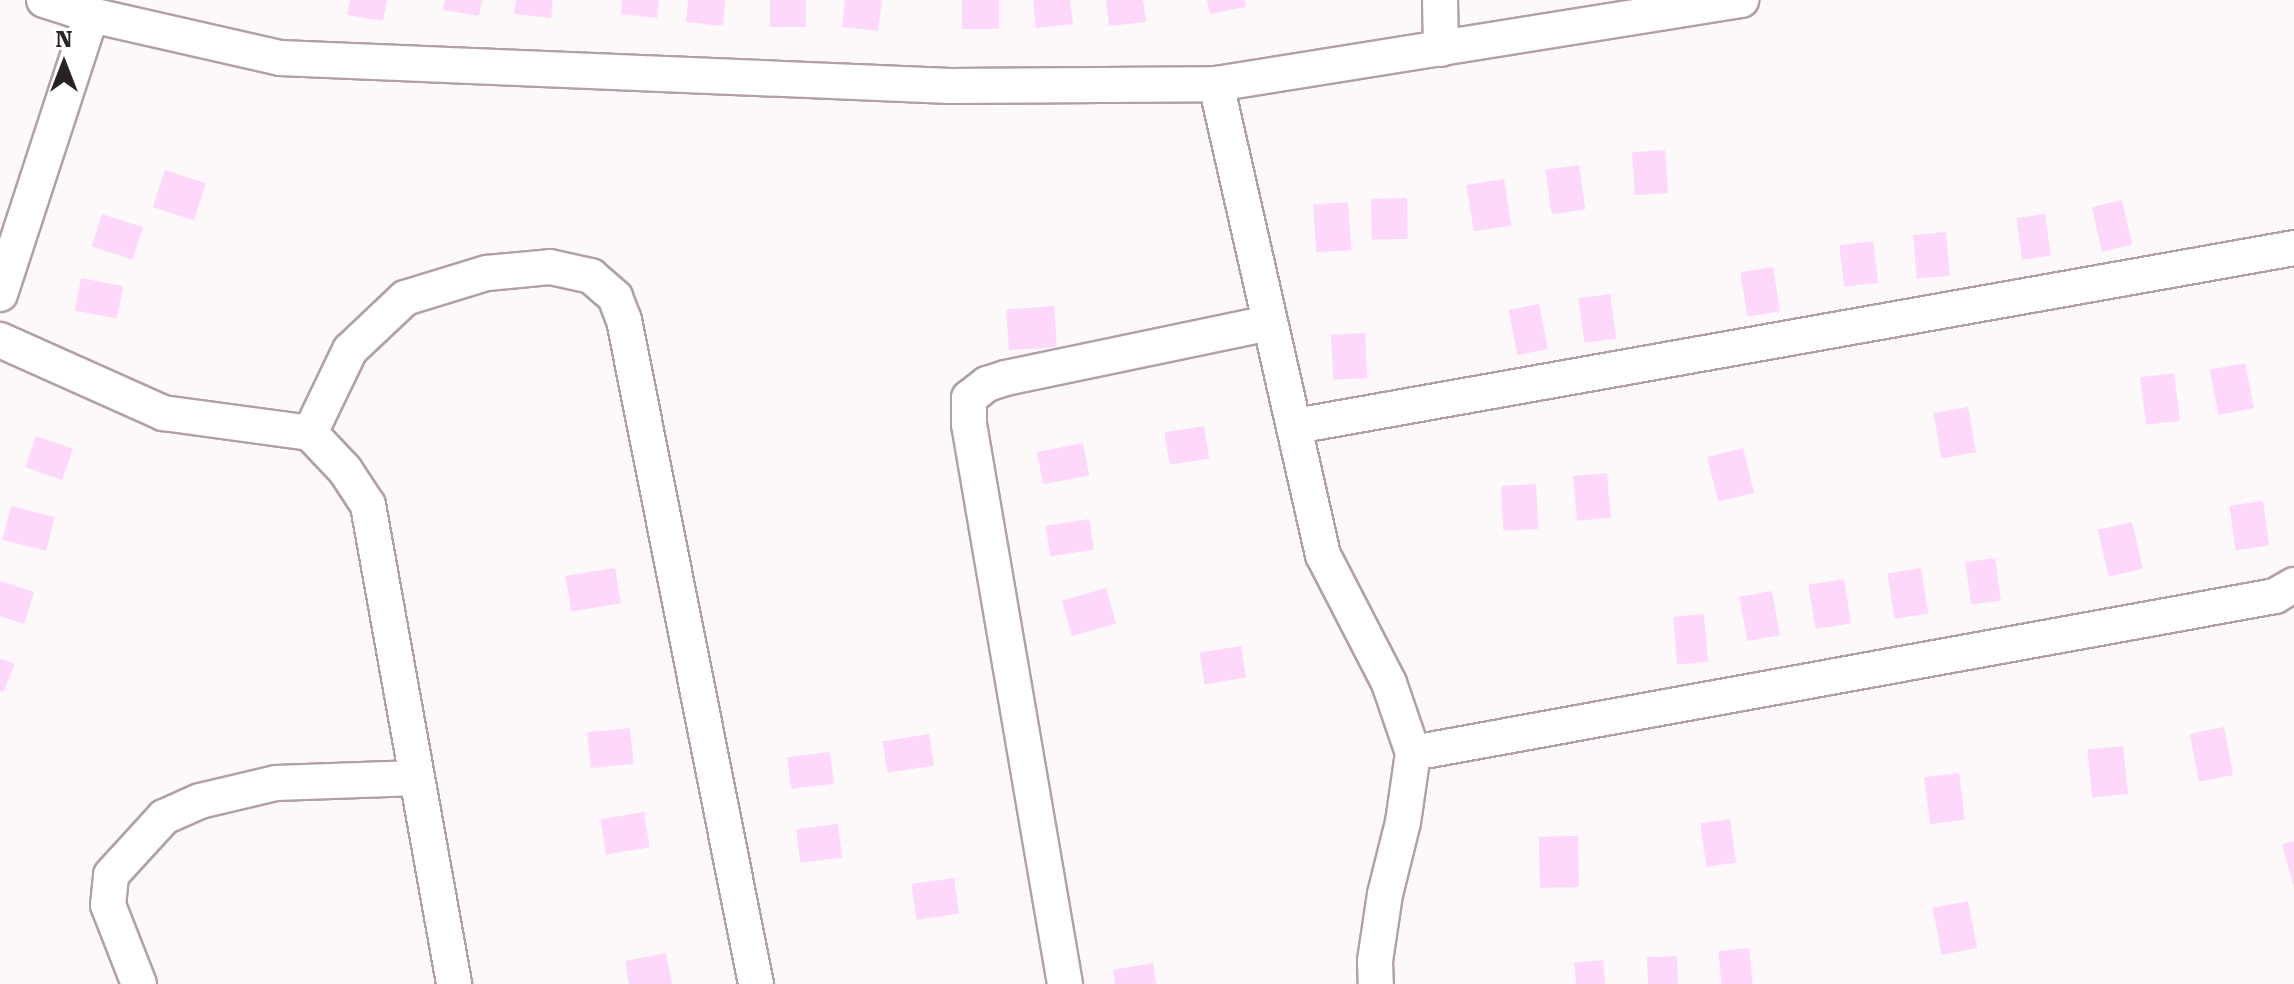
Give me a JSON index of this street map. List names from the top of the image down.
{
  "north": "top"
}
